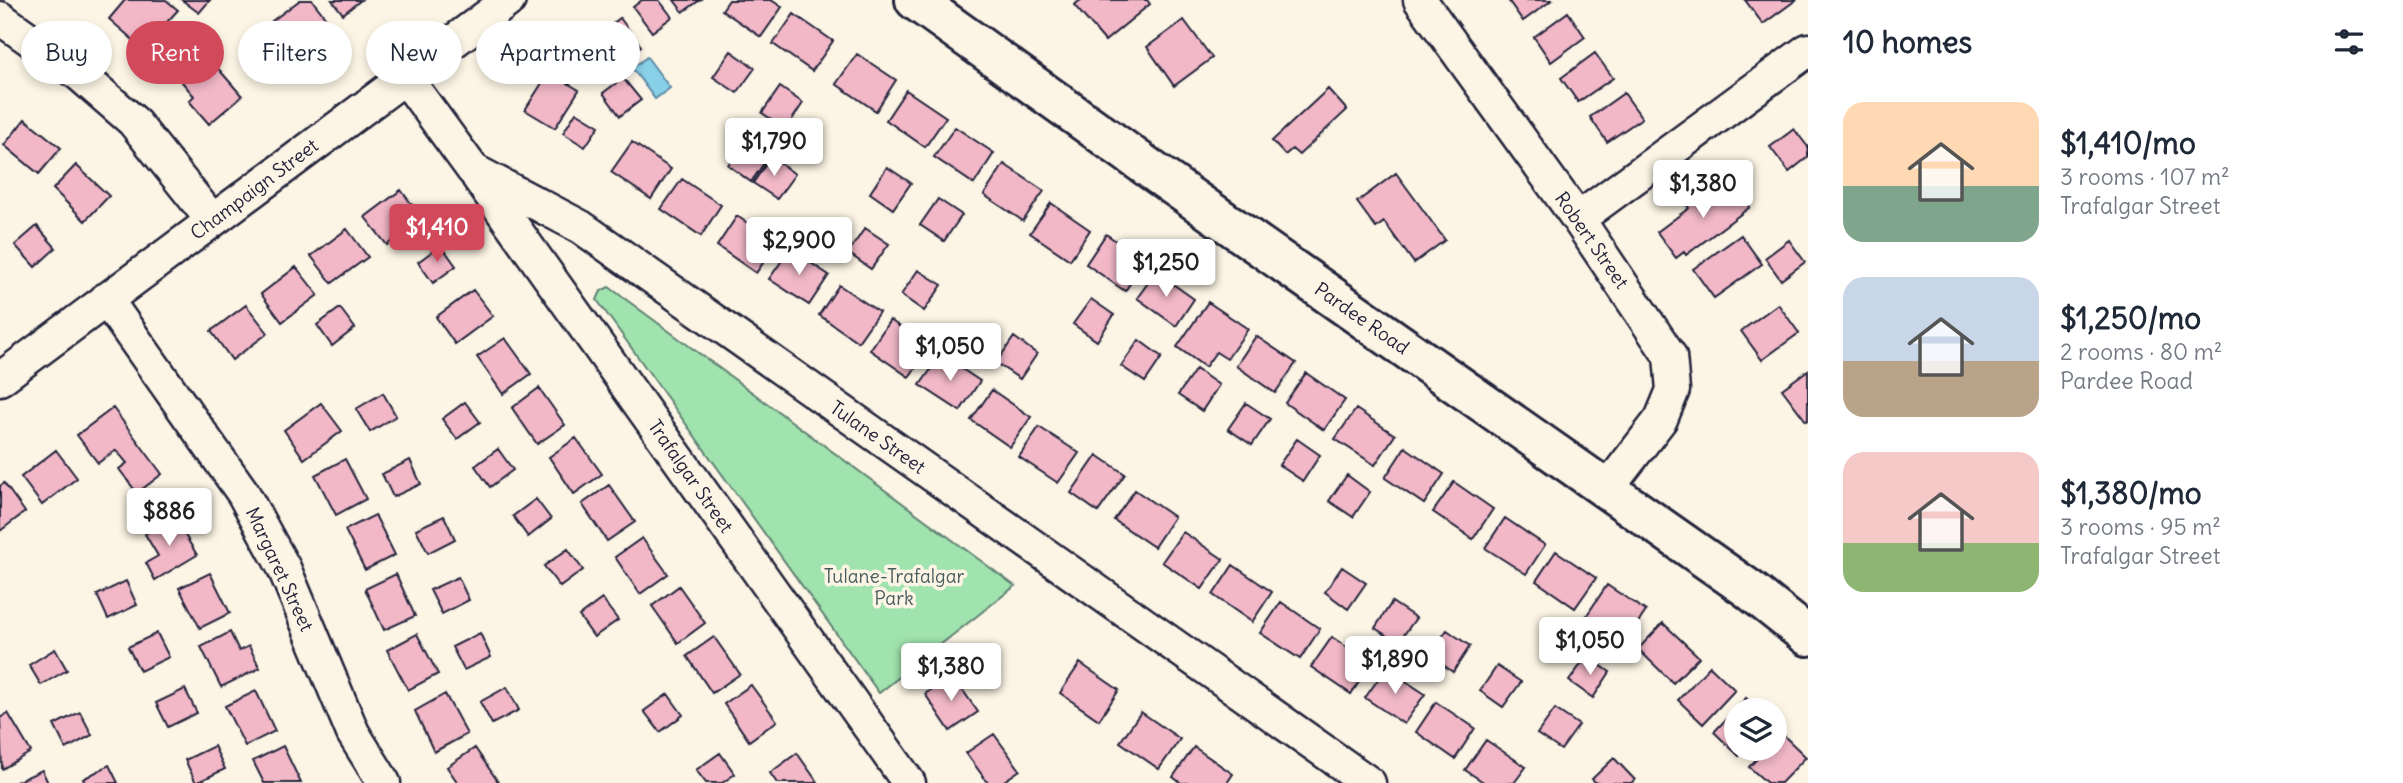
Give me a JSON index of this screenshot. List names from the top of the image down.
{
  "streets": {
    "main road": ["Pardee Road"],
    "street": [
      "Champaign Street",
      "Robert Street",
      "Tulane Street",
      "Trafalgar Street",
      "Margaret Street"
    ]
  },
  "crossings": [
    ["Champaign Street", "Margaret Street"],
    ["Robert Street", "Pardee Road"],
    ["Tulane Street", "Trafalgar Street"]
  ],
  "parks": ["Tulane-Trafalgar Park"],
  "page": {
    "heading": "10 homes",
    "chip": [
      "Buy",
      "Rent",
      "Filters",
      "New",
      "Apartment"
    ],
    "list": [
      {
        "name": "$1,410/mo",
        "note": "3 rooms · 107 m² · Trafalgar Street"
      },
      {
        "name": "$1,250/mo",
        "note": "2 rooms · 80 m² · Pardee Road"
      },
      {
        "name": "$1,380/mo",
        "note": "3 rooms · 95 m² · Trafalgar Street"
      }
    ],
    "price": [
      "$1,790",
      "$1,380",
      "$1,410",
      "$2,900",
      "$1,250",
      "$1,050",
      "$886",
      "$1,050",
      "$1,890",
      "$1,380"
    ]
  }
}
